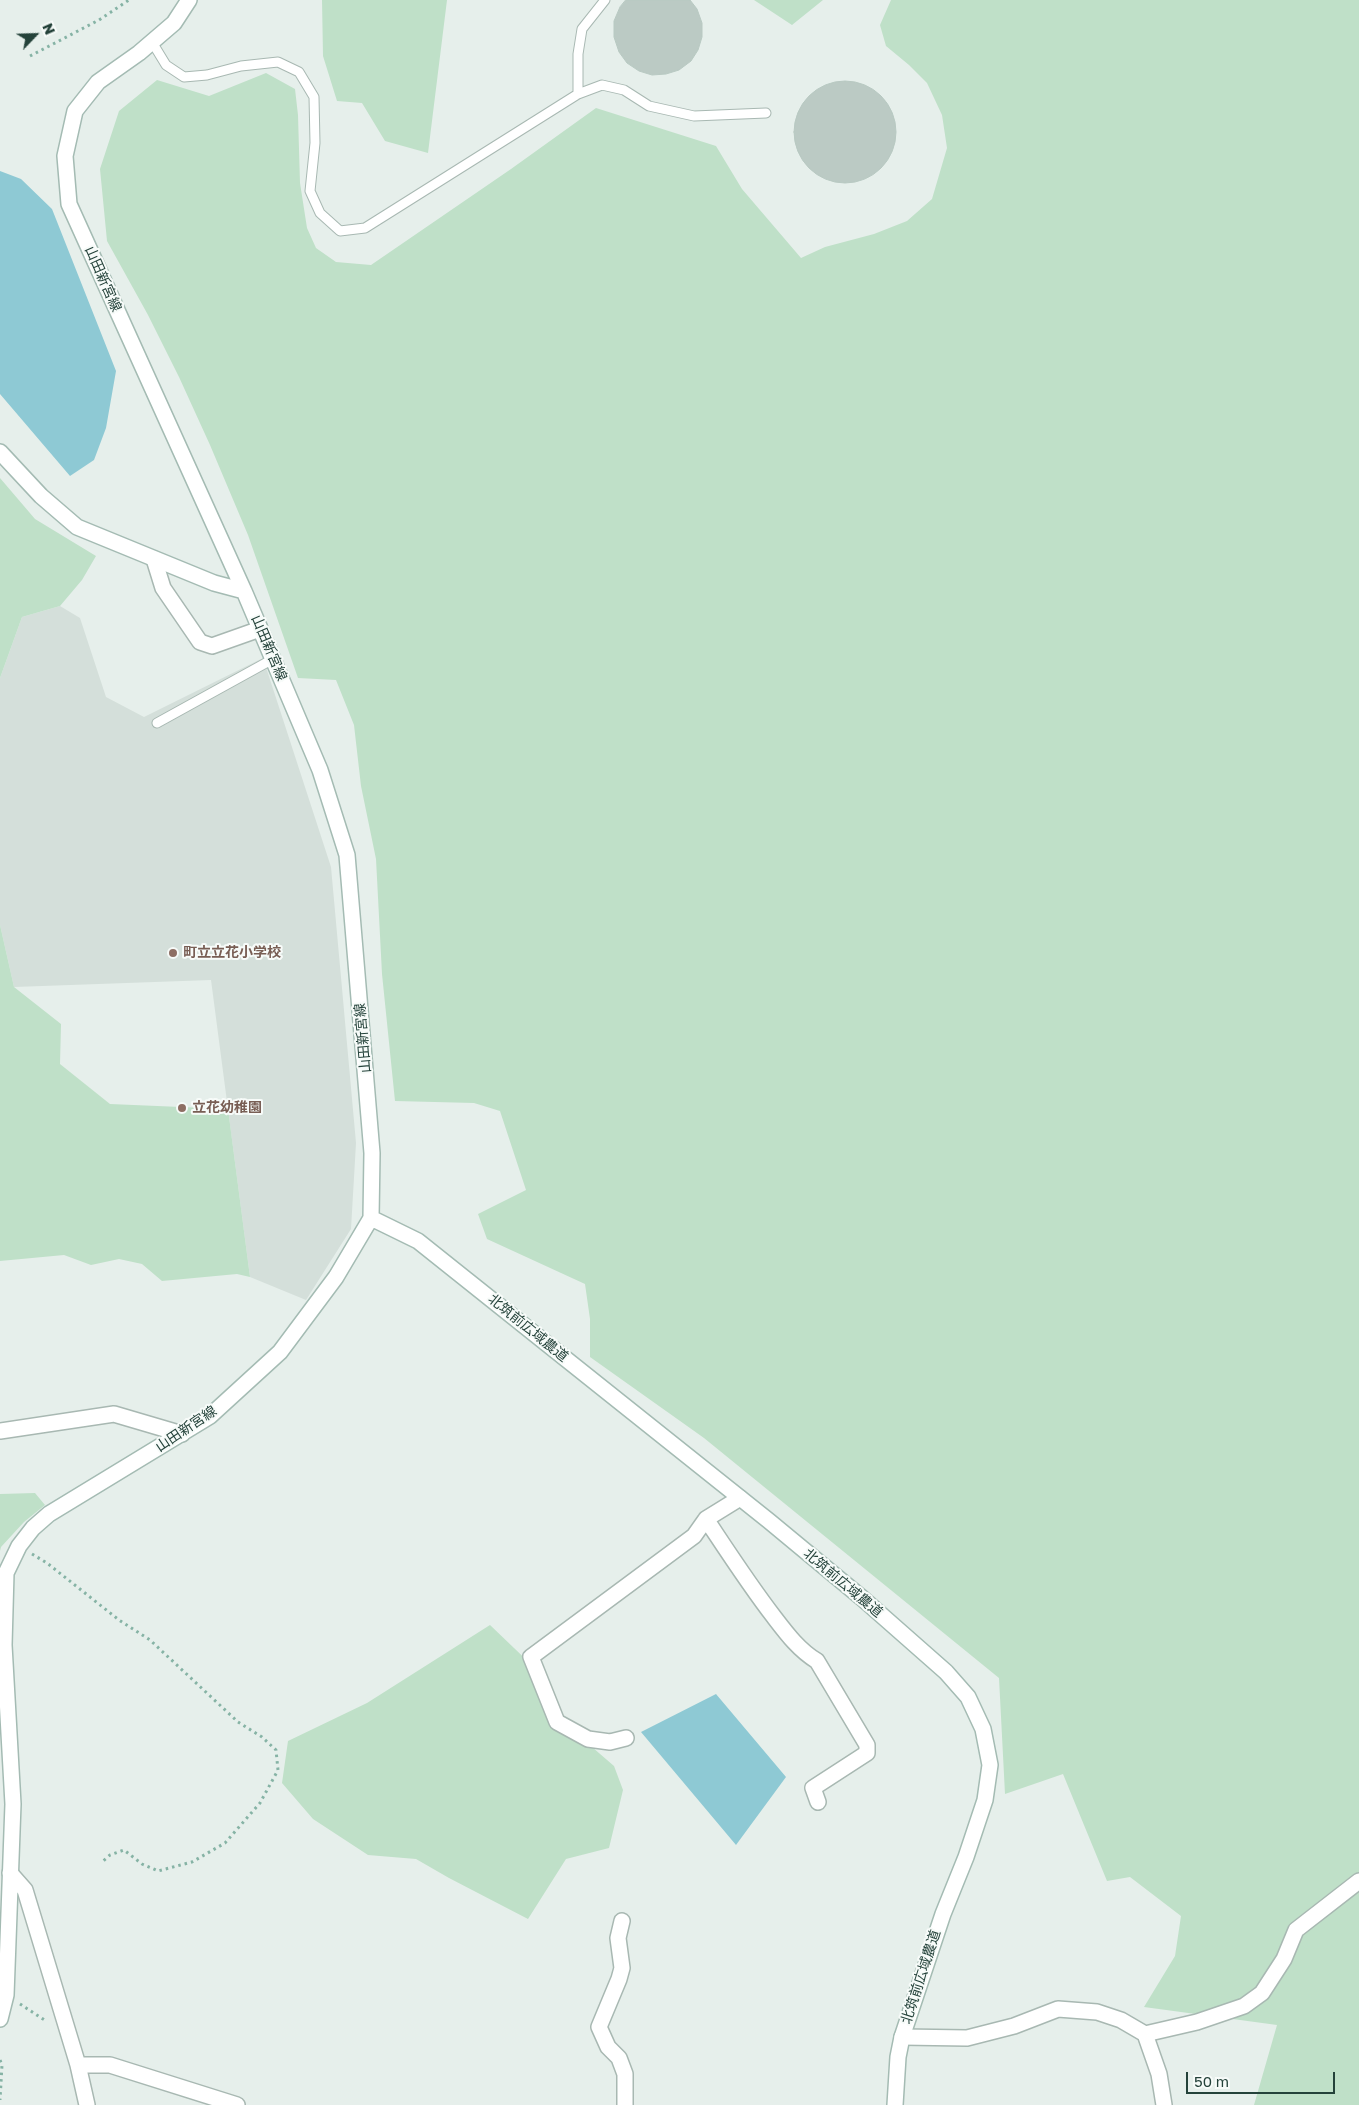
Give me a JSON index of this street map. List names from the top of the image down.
{
  "streets": {
    "street": ["山田新宮線", "北筑前広域農道"]
  },
  "crossings": [
    ["山田新宮線", "北筑前広域農道"]
  ],
  "places": ["町立立花小学校", "立花幼稚園"],
  "scale_bar": "50 m",
  "north": "top right"
}
